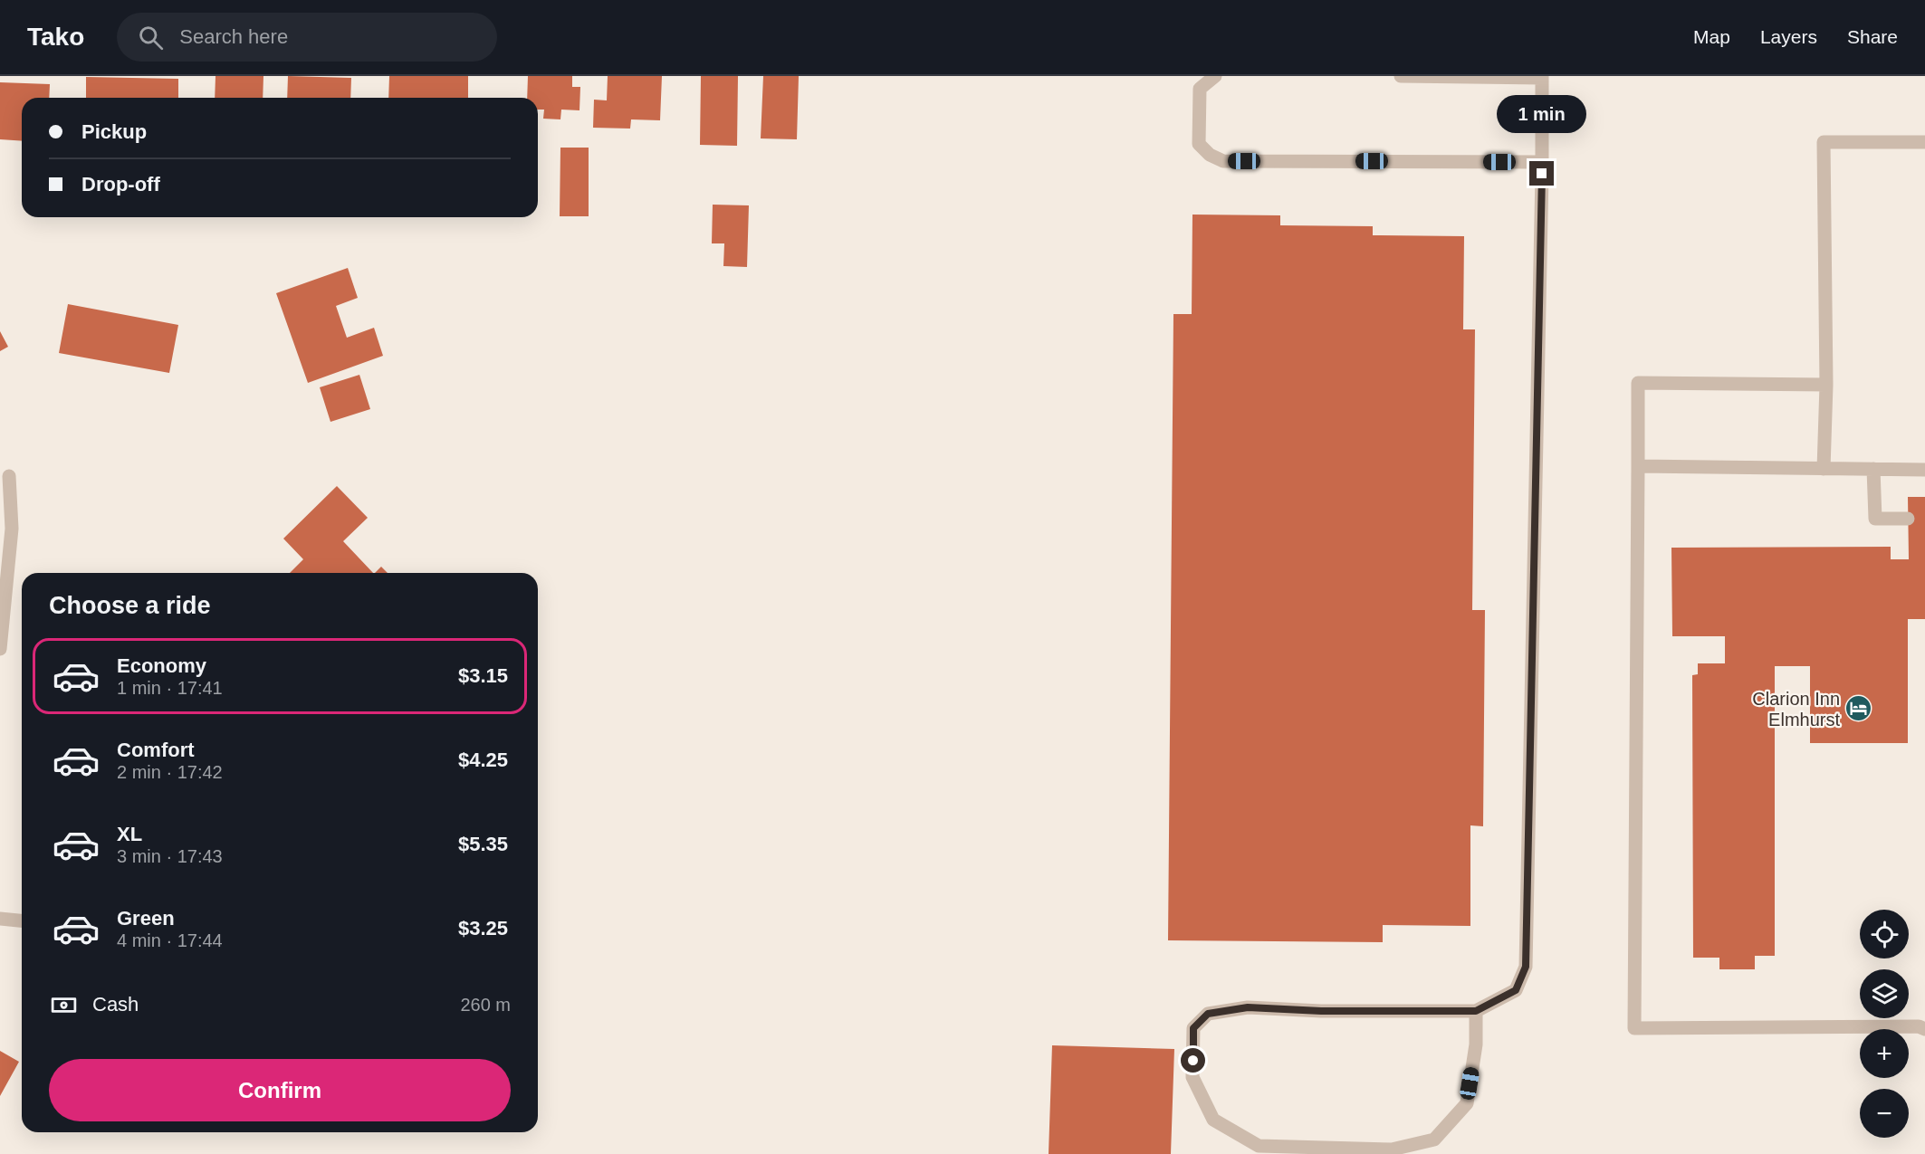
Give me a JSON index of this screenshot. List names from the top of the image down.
{
  "places": {
    "hotel": ["Clarion Inn Elmhurst"]
  },
  "page": {
    "header": "Tako",
    "search": "Search here",
    "nav": ["Map", "Layers", "Share"],
    "bubble": "1 min",
    "banner": ["Pickup", "Drop-off"],
    "heading": "Choose a ride",
    "list": [
      {
        "name": "Economy",
        "note": "1 min · 17:41",
        "value": "$3.15"
      },
      {
        "name": "Comfort",
        "note": "2 min · 17:42",
        "value": "$4.25"
      },
      {
        "name": "XL",
        "note": "3 min · 17:43",
        "value": "$5.35"
      },
      {
        "name": "Green",
        "note": "4 min · 17:44",
        "value": "$3.25"
      }
    ],
    "map_buttons": ["+", "−"],
    "pay": ["Cash", "260 m"],
    "buttons": "Confirm"
  }
}
